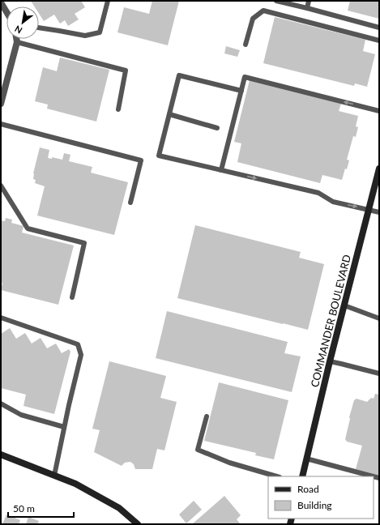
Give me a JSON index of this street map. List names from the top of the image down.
{
  "streets": {
    "street": ["COMMANDER BOULEVARD"]
  },
  "legend": ["Road", "Building"],
  "scale_bar": "50 m",
  "north": "bottom left"
}
